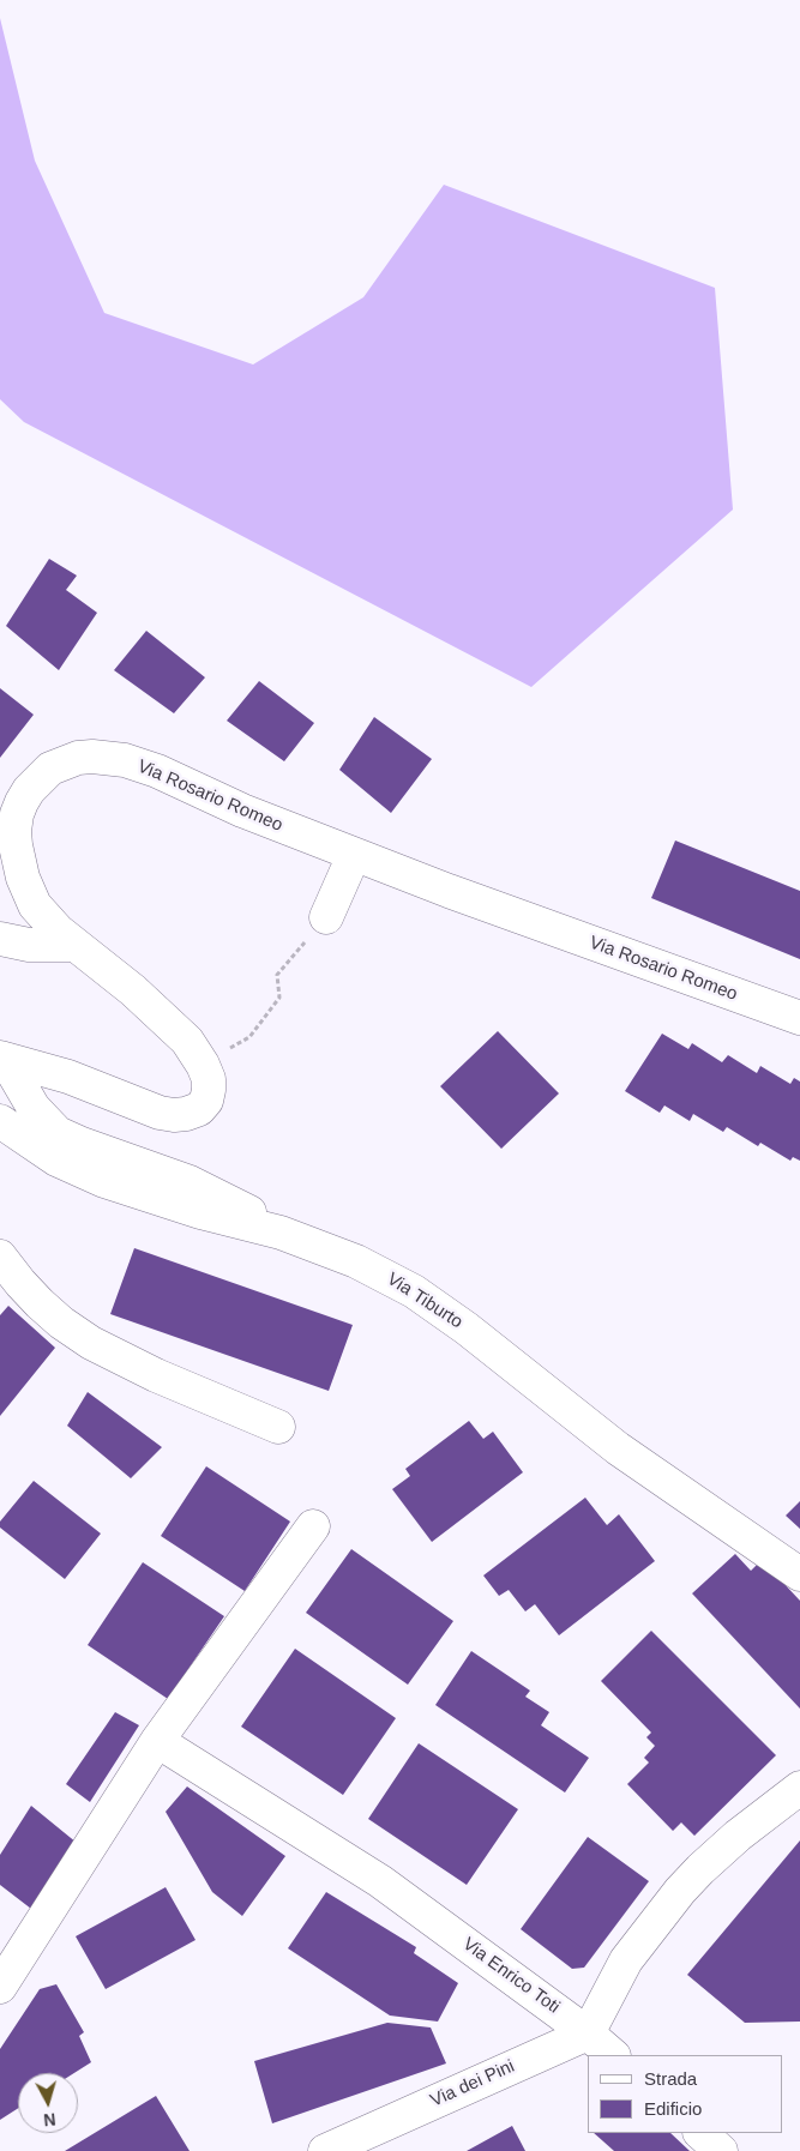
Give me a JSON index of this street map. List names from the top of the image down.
{
  "streets": {
    "street": [
      "Via Rosario Romeo",
      "Via Tiburto",
      "Via Enrico Toti",
      "Via dei Pini"
    ]
  },
  "crossings": [
    ["Via Enrico Toti", "Via dei Pini"]
  ],
  "legend": ["Strada", "Edificio"],
  "north": "bottom"
}
